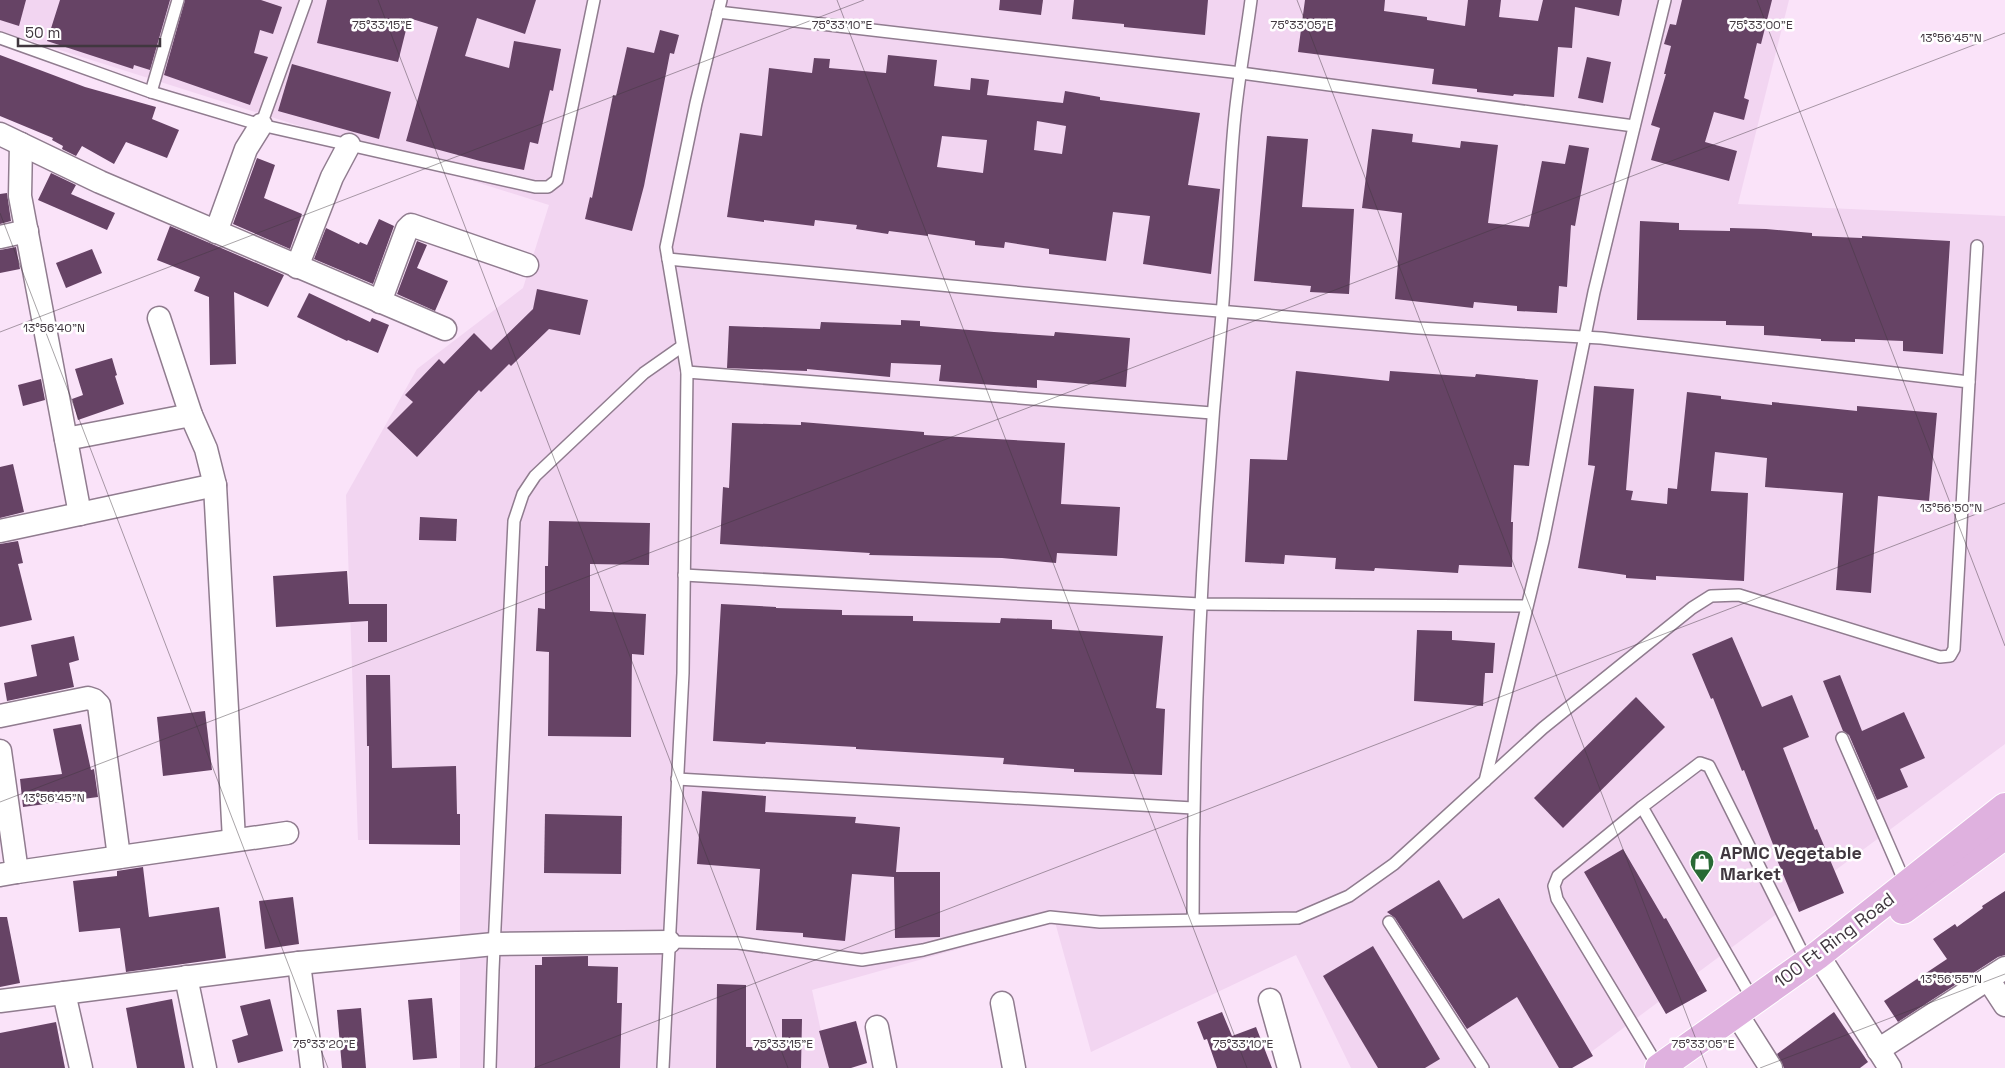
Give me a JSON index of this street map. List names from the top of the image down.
{
  "streets": {
    "main road": ["100 Ft Ring Road"]
  },
  "places": {
    "shop": ["APMC Vegetable Market"]
  },
  "scale_bar": "50 m",
  "coordinates": [
    "75°33'15\"E",
    "75°33'10\"E",
    "75°33'05\"E",
    "75°33'00\"E",
    "13°56'45\"N",
    "13°56'40\"N",
    "13°56'50\"N",
    "13°56'55\"N",
    "75°33'20\"E"
  ]
}
